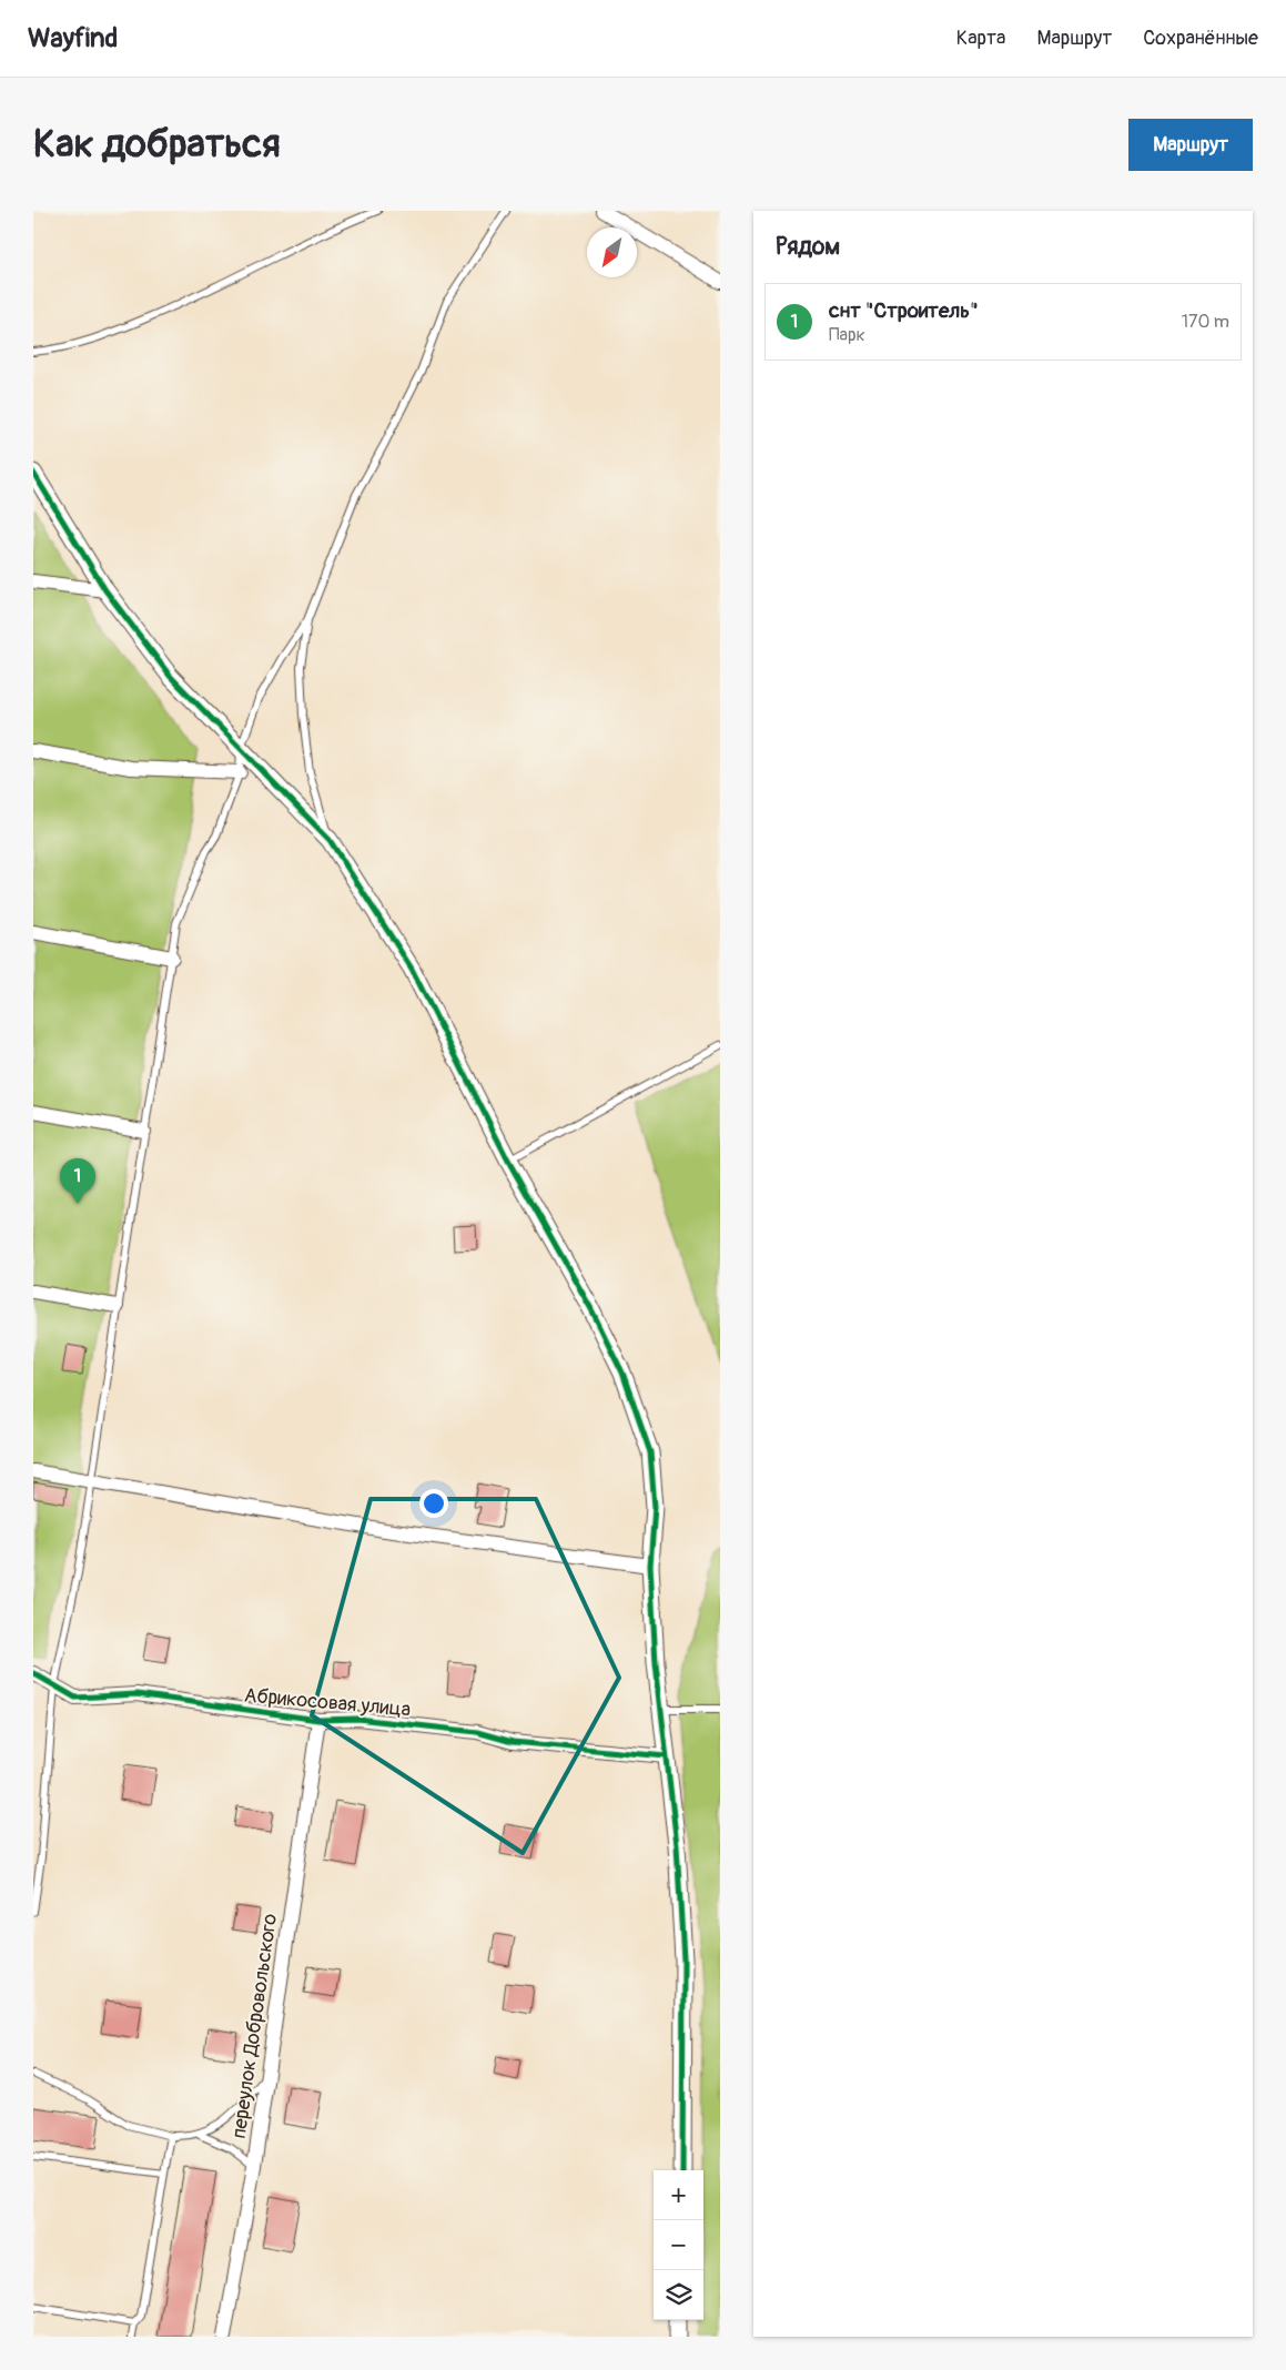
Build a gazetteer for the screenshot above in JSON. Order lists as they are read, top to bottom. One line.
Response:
{"streets":{"street":["Абрикосовая улица","переулок Добровольского"]},"crossings":[["Абрикосовая улица","переулок Добровольского"]],"north":"bottom left","page":{"header":"Wayfind","nav":["Карта","Маршрут","Сохранённые"],"buttons":"Маршрут","title":"Как добраться","heading":"Рядом","list":[{"mark":"1","name":"снт \"Строитель\"","note":"Парк","value":"170 m"}],"pins":"1","map_buttons":["+","−"]}}
